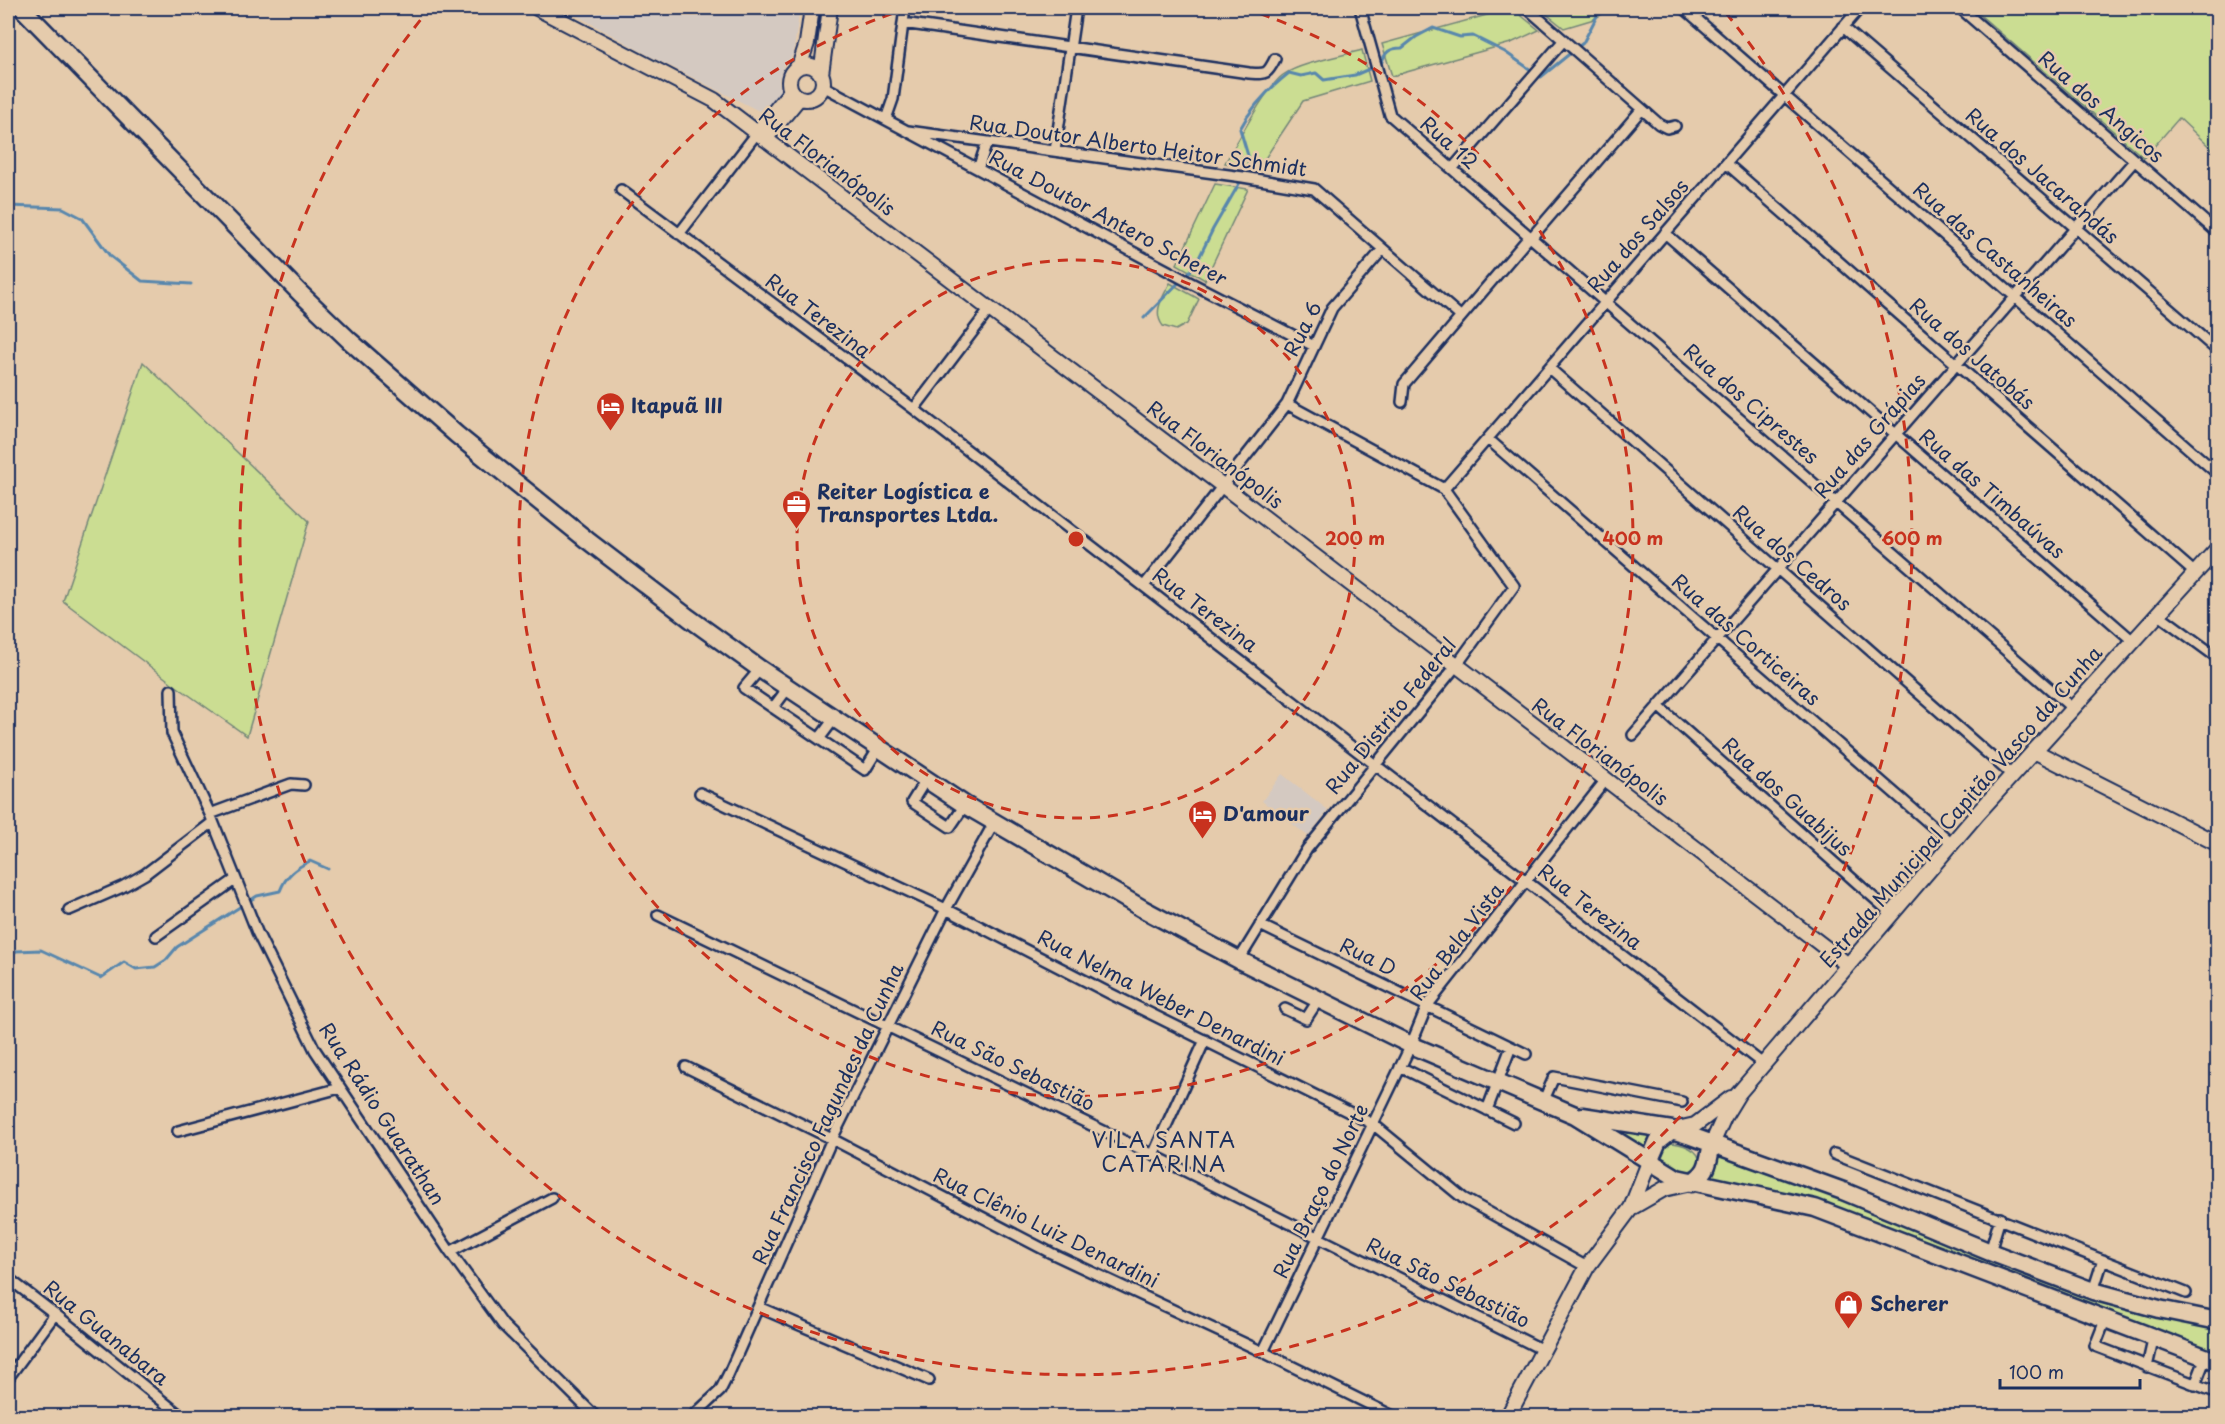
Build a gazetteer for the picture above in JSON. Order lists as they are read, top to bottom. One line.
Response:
{"streets":{"street":["Rua dos Angicos","Rua 12","Rua Doutor Alberto Heitor Schmidt","Rua Florianópolis","Rua dos Jacarandás","Rua Doutor Antero Scherer","Rua dos Salsos","Rua das Castanheiras","Rua Terezina","Rua 6","Rua dos Jatobás","Rua dos Ciprestes","Rua das Grápias","Rua das Timbaúvas","Rua dos Cedros","Rua das Corticeiras","Rua Distrito Federal","Rua dos Guabijus","Estrada Municipal Capitão Vasco da Cunha","Rua Bela Vista","Rua D","Rua Nelma Weber Denardini","Rua São Sebastião","Rua Rádio Guarathan","Rua Francisco Fagundes da Cunha","Rua Braço do Norte","Rua Clênio Luiz Denardini","Rua Guanabara"]},"crossings":[["Rua dos Angicos","Rua das Grápias"],["Rua 12","Rua dos Ciprestes"],["Rua Doutor Alberto Heitor Schmidt","Rua Doutor Antero Scherer"],["Rua Doutor Alberto Heitor Schmidt","Rua 6"],["Rua Florianópolis","Rua 6"],["Rua Florianópolis","Rua Distrito Federal"],["Rua Florianópolis","Estrada Municipal Capitão Vasco da Cunha"],["Rua Florianópolis","Rua Bela Vista"],["Rua dos Jacarandás","Rua dos Salsos"],["Rua dos Jacarandás","Rua das Grápias"],["Rua Doutor Antero Scherer","Rua 6"],["Rua dos Salsos","Rua das Castanheiras"],["Rua dos Salsos","Rua dos Jatobás"],["Rua dos Salsos","Rua dos Ciprestes"],["Rua dos Salsos","Rua das Timbaúvas"],["Rua dos Salsos","Rua dos Cedros"],["Rua dos Salsos","Rua das Corticeiras"],["Rua dos Salsos","Rua Distrito Federal"],["Rua das Castanheiras","Rua das Grápias"],["Rua Terezina","Rua 6"],["Rua Terezina","Rua Distrito Federal"],["Rua Terezina","Estrada Municipal Capitão Vasco da Cunha"],["Rua Terezina","Rua Bela Vista"],["Rua dos Jatobás","Rua das Grápias"],["Rua dos Jatobás","Estrada Municipal Capitão Vasco da Cunha"],["Rua dos Ciprestes","Rua das Grápias"],["Rua dos Ciprestes","Estrada Municipal Capitão Vasco da Cunha"],["Rua das Grápias","Rua das Timbaúvas"],["Rua das Grápias","Rua dos Cedros"],["Rua das Grápias","Rua das Corticeiras"],["Rua das Grápias","Rua dos Guabijus"],["Rua das Timbaúvas","Estrada Municipal Capitão Vasco da Cunha"],["Rua dos Cedros","Estrada Municipal Capitão Vasco da Cunha"],["Rua das Corticeiras","Estrada Municipal Capitão Vasco da Cunha"],["Rua Distrito Federal","Rua D"],["Rua dos Guabijus","Estrada Municipal Capitão Vasco da Cunha"],["Rua Bela Vista","Rua D"],["Rua Bela Vista","Rua Braço do Norte"],["Rua Nelma Weber Denardini","Rua Francisco Fagundes da Cunha"],["Rua Nelma Weber Denardini","Rua Braço do Norte"],["Rua São Sebastião","Rua Francisco Fagundes da Cunha"],["Rua São Sebastião","Rua Braço do Norte"],["Rua Francisco Fagundes da Cunha","Rua Clênio Luiz Denardini"],["Rua Braço do Norte","Rua Clênio Luiz Denardini"]],"districts":["VILA SANTA CATARINA"],"places":{"hotel":["Itapuã III","D'amour"],"office":["Reiter Logística e Transportes Ltda."],"shop":["Scherer"]},"scale_bar":"100 m","rings":["200 m","400 m","600 m"]}
